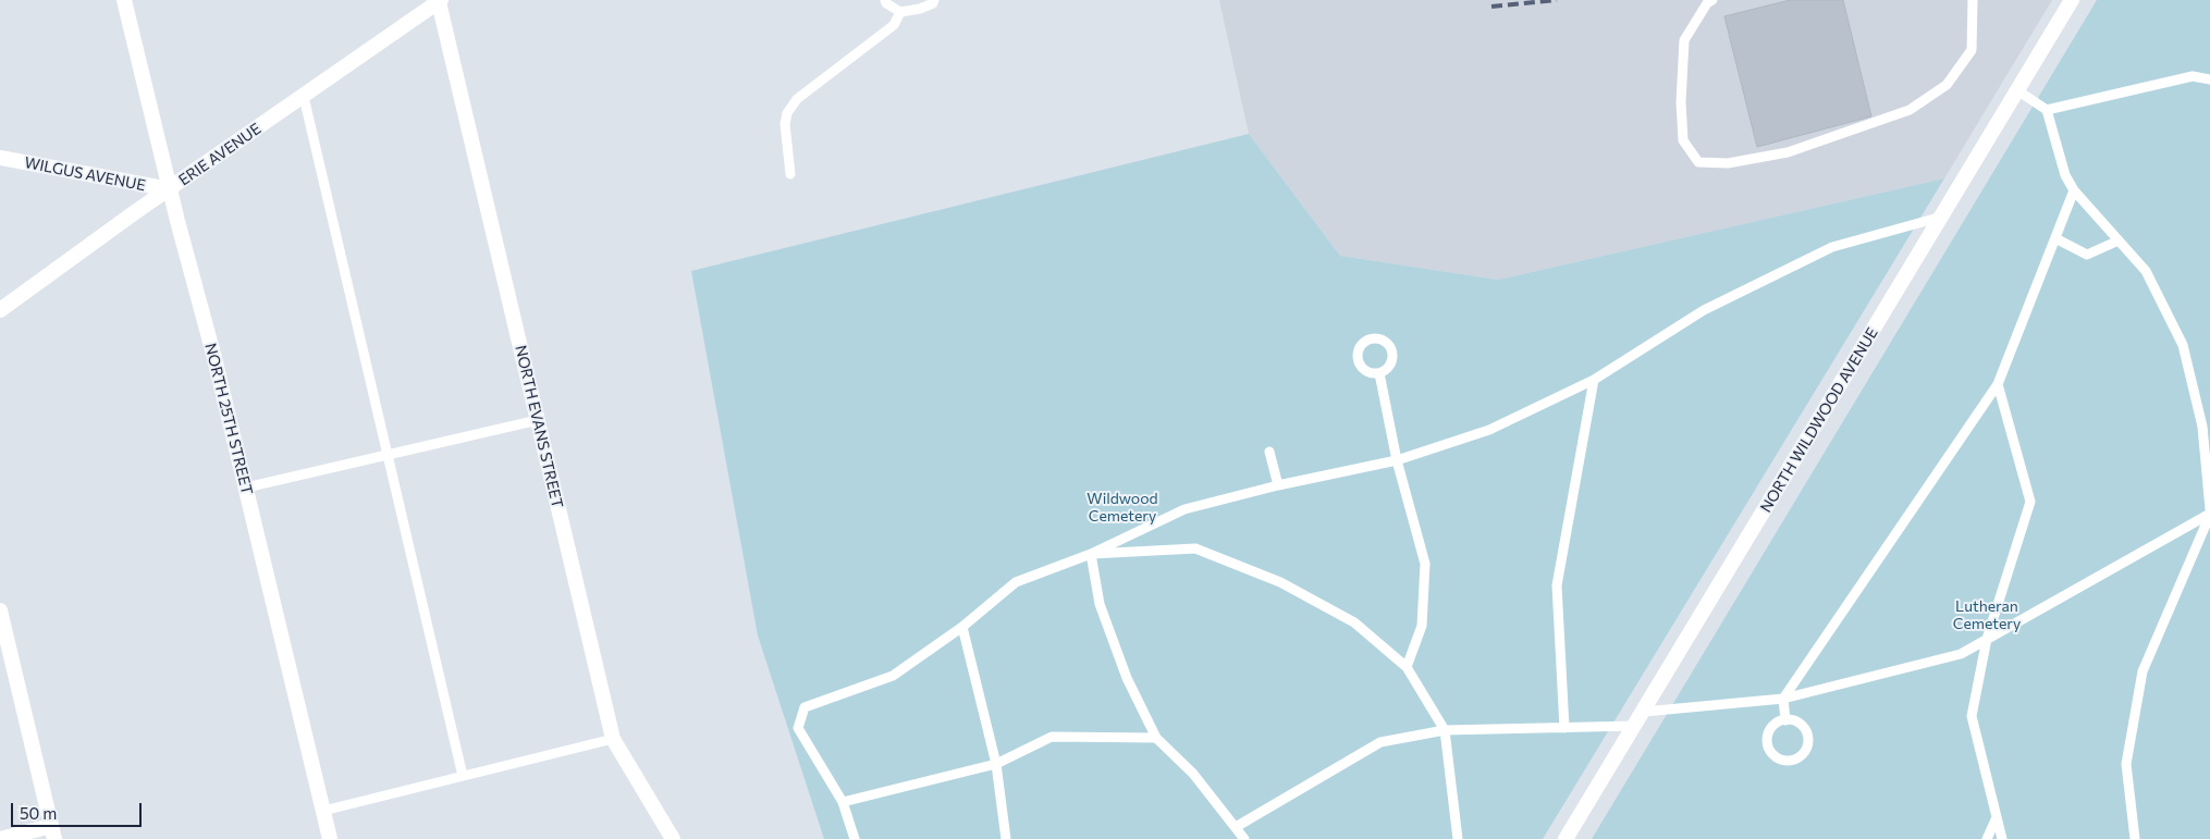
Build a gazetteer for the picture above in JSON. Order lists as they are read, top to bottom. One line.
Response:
{"streets":{"street":["ERIE AVENUE","WILGUS AVENUE","NORTH 25TH STREET","NORTH WILDWOOD AVENUE","NORTH EVANS STREET"]},"crossings":[["ERIE AVENUE","WILGUS AVENUE"],["ERIE AVENUE","NORTH 25TH STREET"],["ERIE AVENUE","NORTH EVANS STREET"],["WILGUS AVENUE","NORTH 25TH STREET"]],"parks":["Wildwood Cemetery","Lutheran Cemetery"],"scale_bar":"50 m"}
